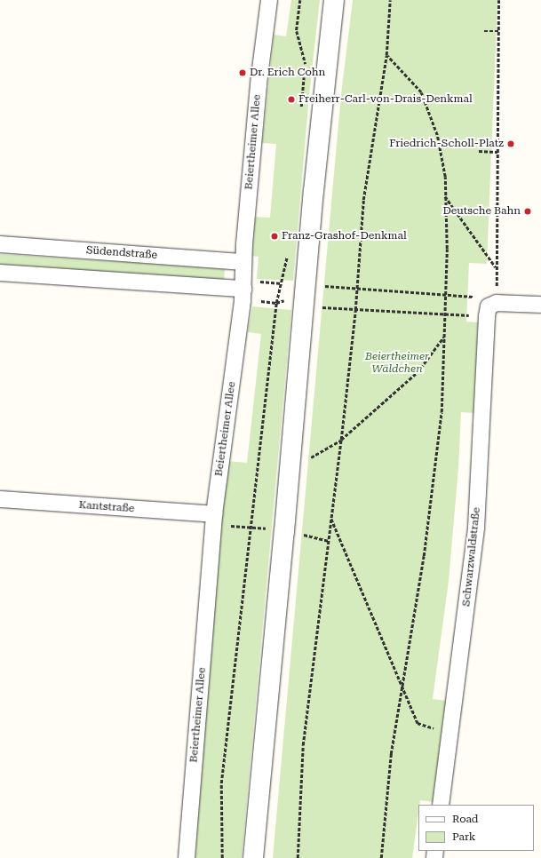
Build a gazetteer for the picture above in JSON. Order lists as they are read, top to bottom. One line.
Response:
{"streets":{"street":["Beiertheimer Allee","Südendstraße","Kantstraße","Schwarzwaldstraße"]},"crossings":[["Beiertheimer Allee","Südendstraße"],["Beiertheimer Allee","Kantstraße"]],"parks":["Beiertheimer Wäldchen"],"places":["Dr. Erich Cohn","Freiherr-Carl-von-Drais-Denkmal","Friedrich-Scholl-Platz","Deutsche Bahn","Franz-Grashof-Denkmal"],"legend":["Road","Park"]}
